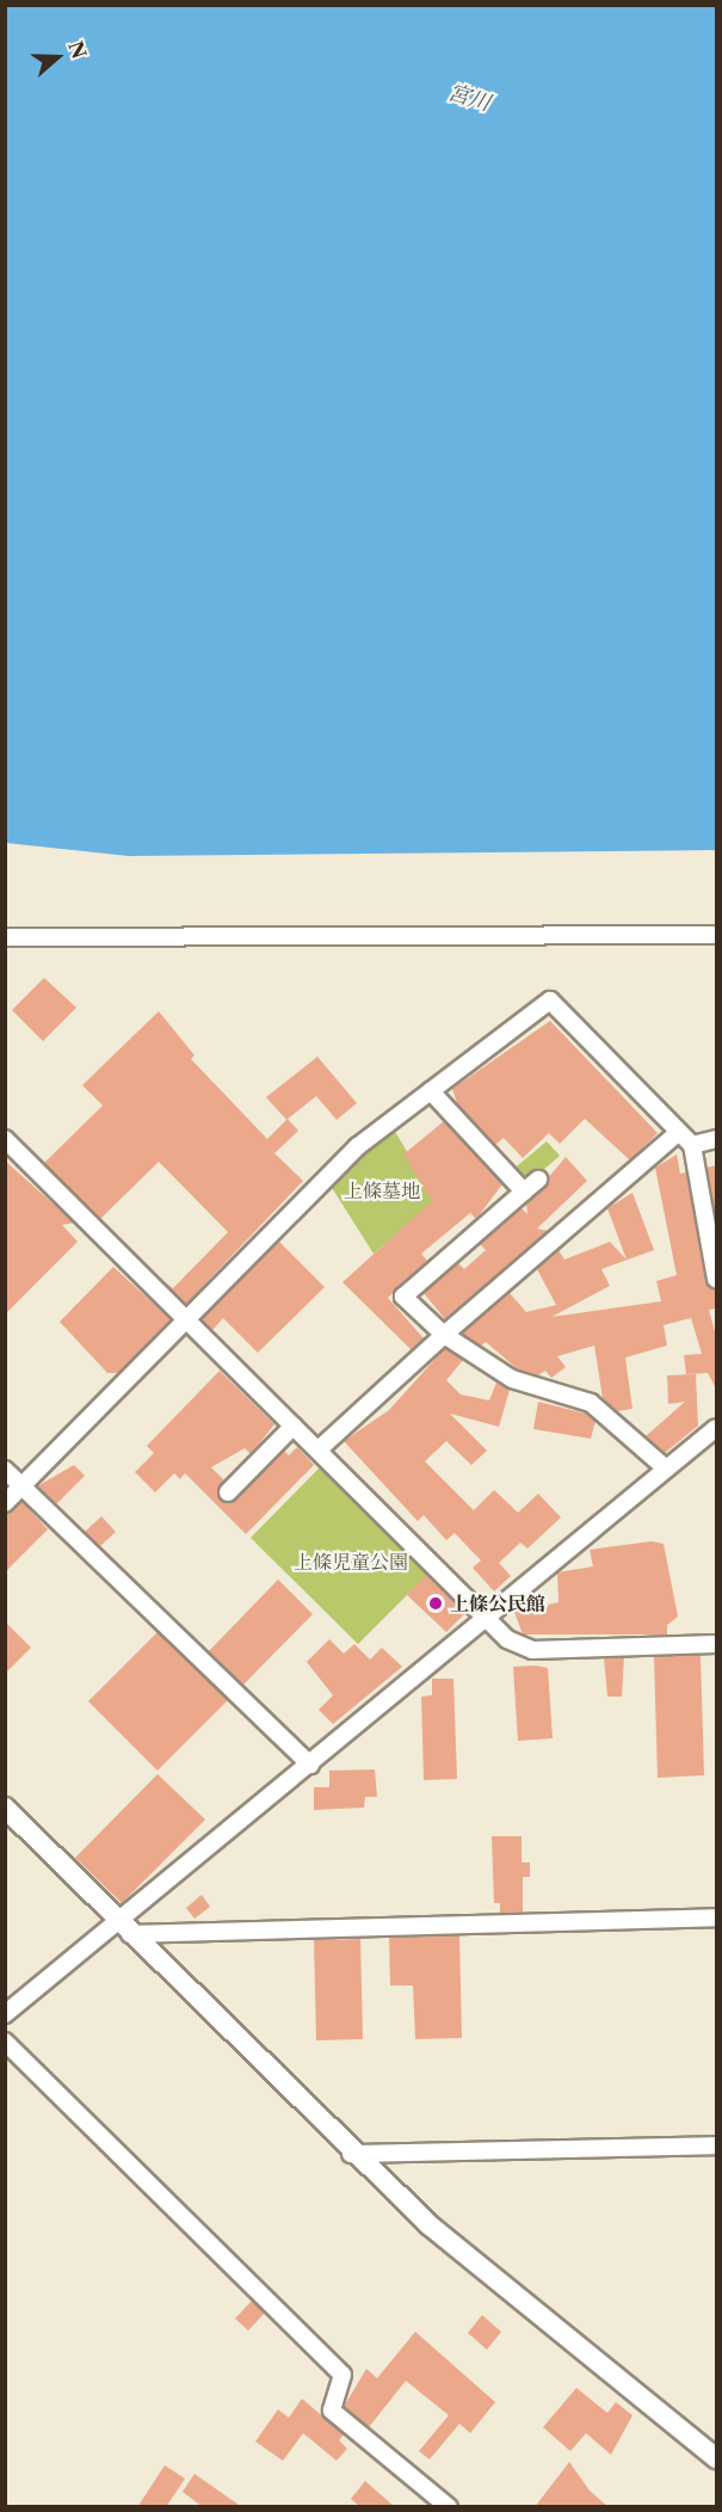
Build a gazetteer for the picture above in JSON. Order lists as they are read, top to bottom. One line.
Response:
{"water":["宮川"],"parks":["上條墓地","上條児童公園"],"places":["上條公民館"],"north":"right"}
